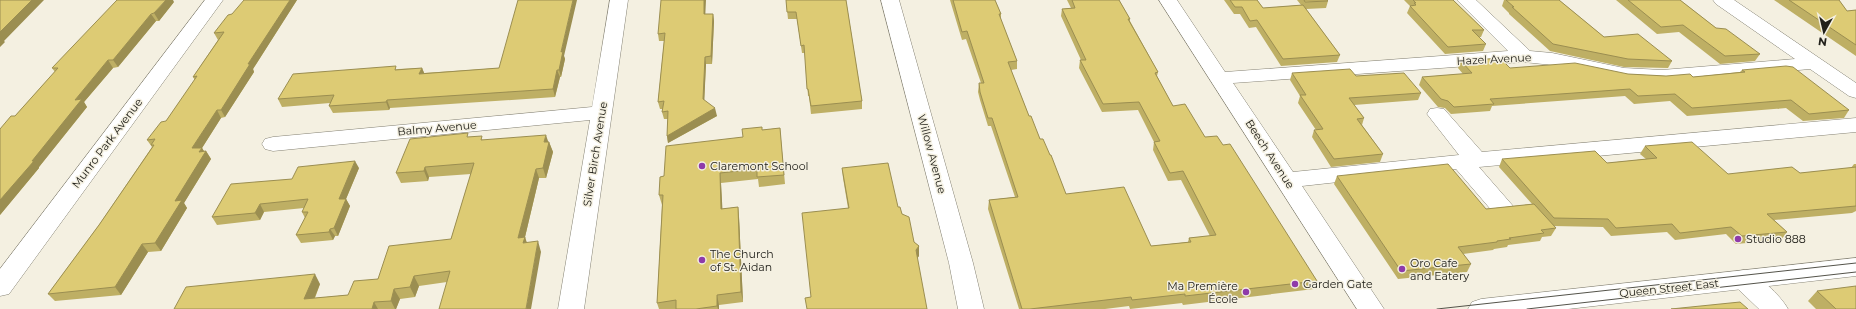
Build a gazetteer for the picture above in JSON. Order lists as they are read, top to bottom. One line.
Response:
{"streets":{"street":["Hazel Avenue","Balmy Avenue","Munro Park Avenue","Silver Birch Avenue","Willow Avenue","Beech Avenue","Queen Street East"]},"crossings":[["Hazel Avenue","Beech Avenue"],["Balmy Avenue","Silver Birch Avenue"]],"places":["Claremont School","Studio 888","The Church of St. Aidan","Oro Cafe and Eatery","Garden Gate","Ma Première École"],"north":"bottom"}
